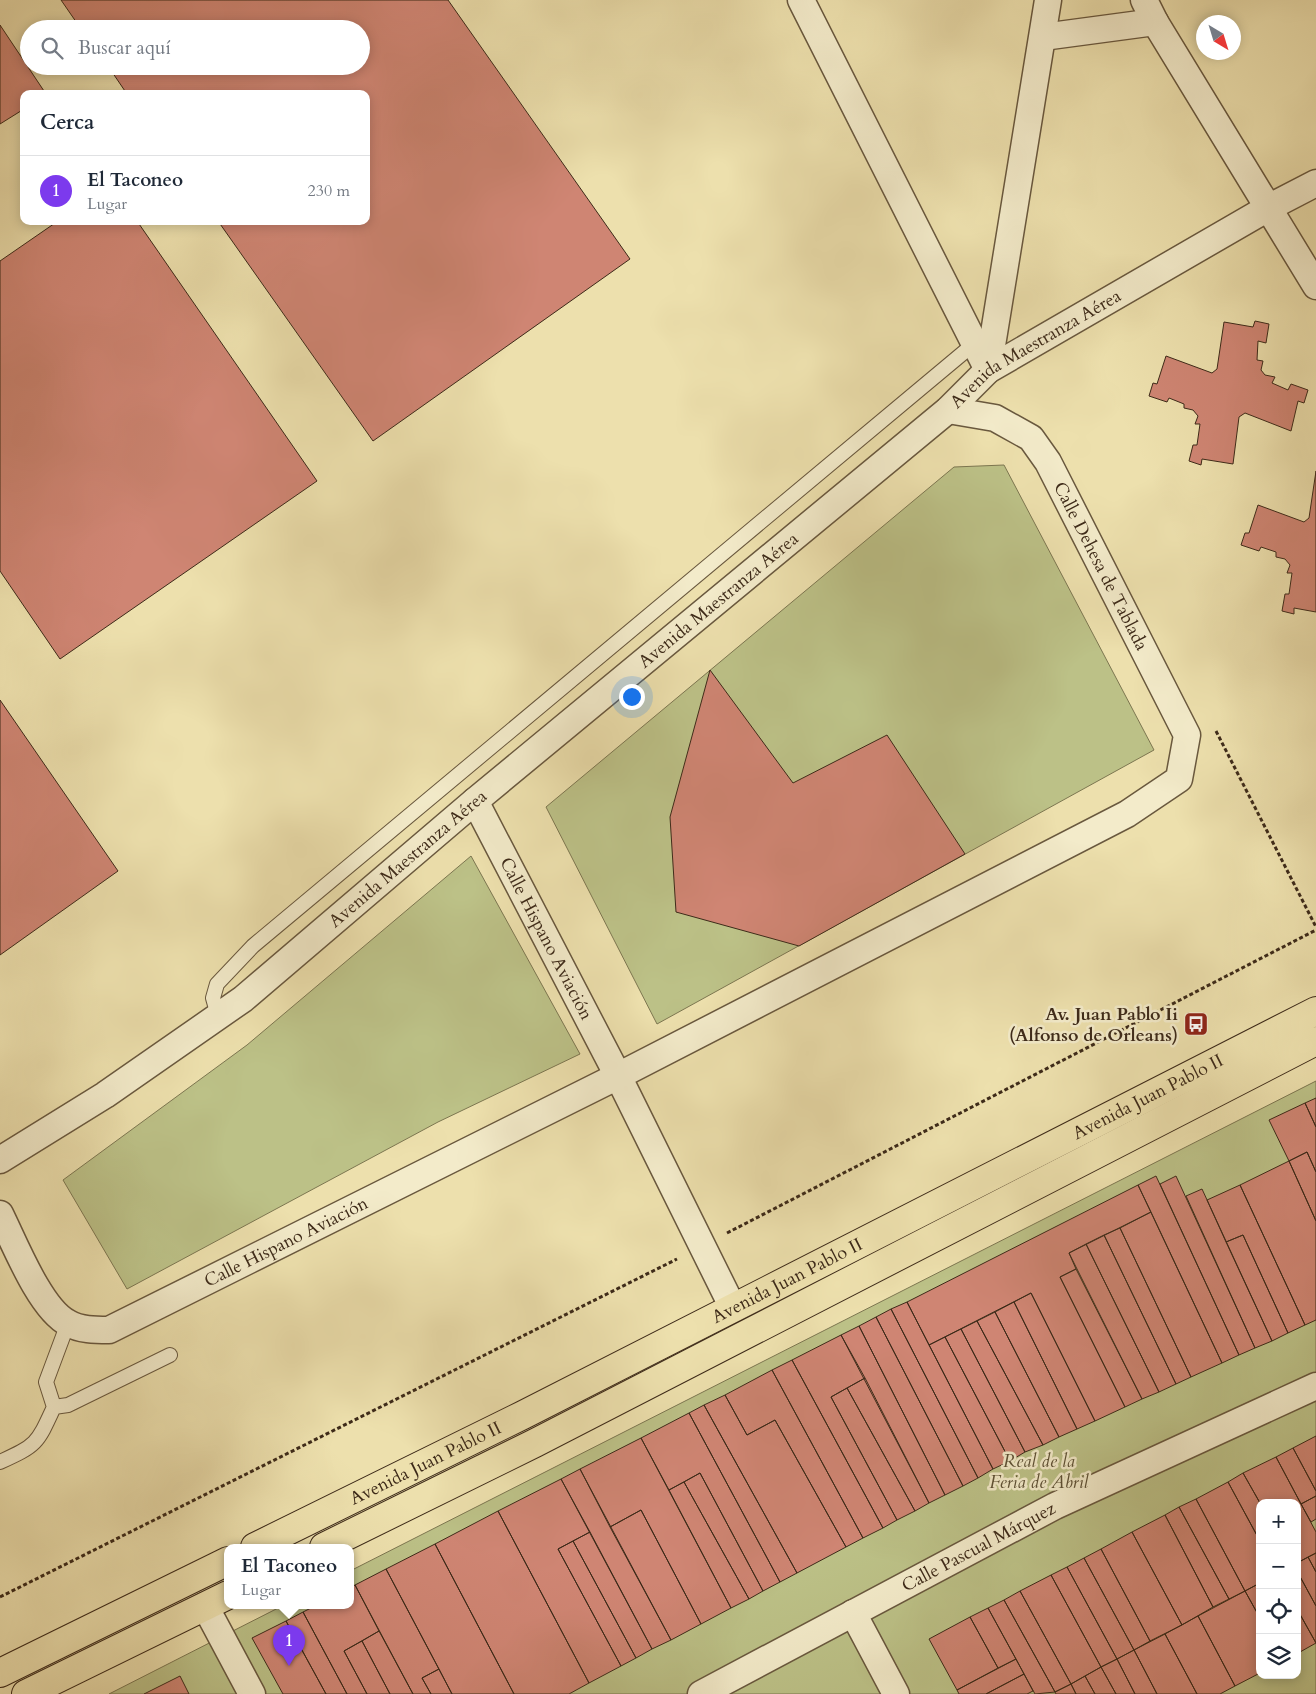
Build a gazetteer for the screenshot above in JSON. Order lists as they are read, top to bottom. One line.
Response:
{"streets":{"main road":["Avenida Juan Pablo II"],"street":["Avenida Maestranza Aérea","Calle Dehesa de Tablada","Calle Hispano Aviación","Calle Pascual Márquez"]},"crossings":[["Avenida Maestranza Aérea","Calle Dehesa de Tablada"],["Avenida Maestranza Aérea","Calle Hispano Aviación"],["Calle Dehesa de Tablada","Calle Hispano Aviación"],["Calle Hispano Aviación","Avenida Juan Pablo II"]],"parks":["Real de la Feria de Abril"],"places":{"bus stop":["Av. Juan Pablo Ii (Alfonso de Orleans)"]},"north":"bottom right","page":{"search":"Buscar aquí","heading":"Cerca","list":[{"mark":"1","name":"El Taconeo","note":"Lugar","value":"230 m"}],"map_buttons":["+","−"],"popup":["El Taconeo","Lugar"],"pins":"1"}}
